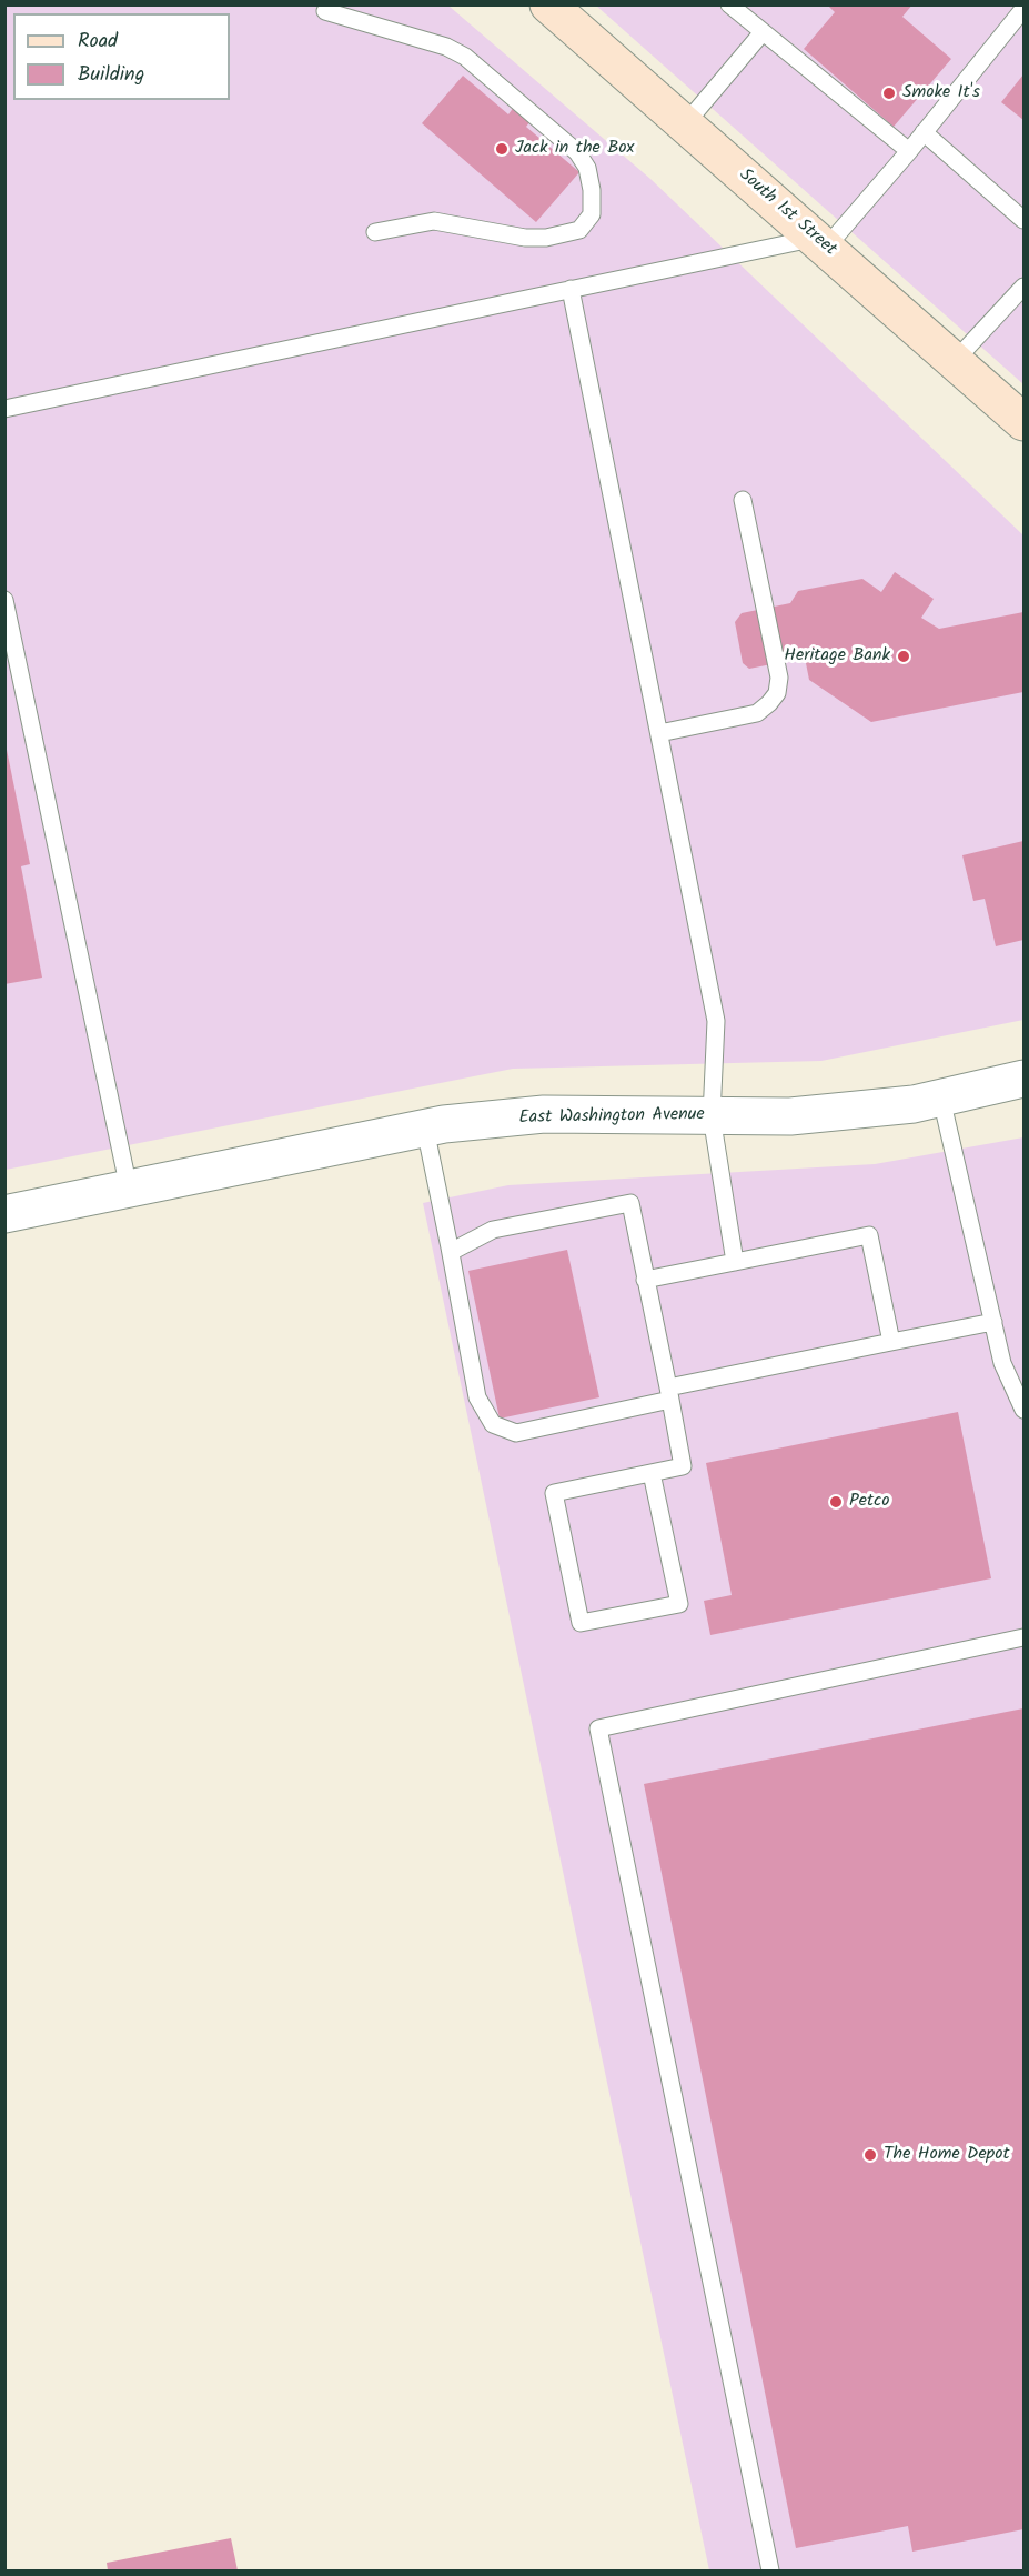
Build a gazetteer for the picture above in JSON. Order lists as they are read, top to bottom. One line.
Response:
{"streets":{"main road":["South 1st Street"],"street":["East Washington Avenue"]},"places":["Smoke It's","Jack in the Box","Heritage Bank","Petco","The Home Depot"],"legend":["Road","Building"]}
